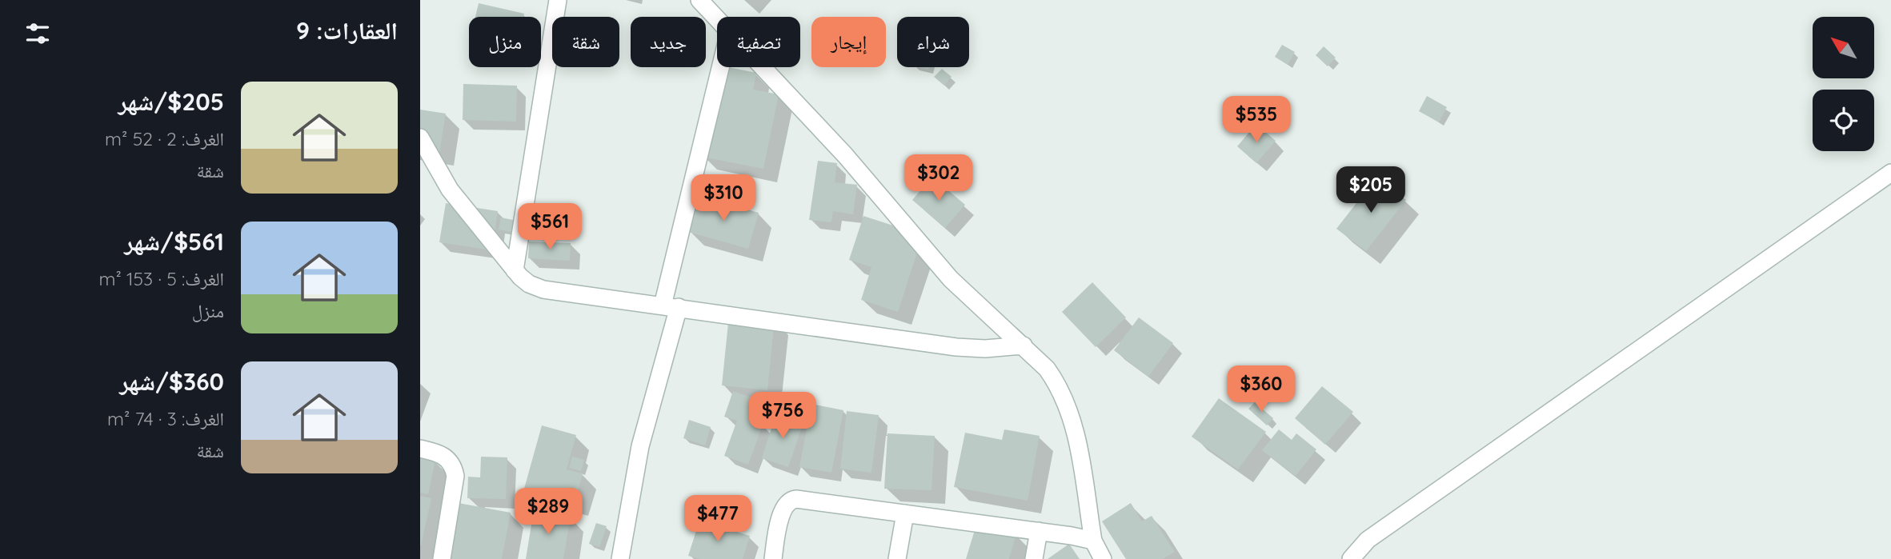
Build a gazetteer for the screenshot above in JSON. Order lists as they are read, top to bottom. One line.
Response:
{"north":"top left","page":{"heading":"العقارات: 9","chip":["شراء","إيجار","تصفية","جديد","شقة","منزل"],"list":[{"name":"$205/شهر","note":"الغرف: 2 · 52 m² · شقة"},{"name":"$561/شهر","note":"الغرف: 5 · 153 m² · منزل"},{"name":"$360/شهر","note":"الغرف: 3 · 74 m² · شقة"}],"price":["$535","$302","$205","$310","$561","$360","$756","$289","$477"]}}
